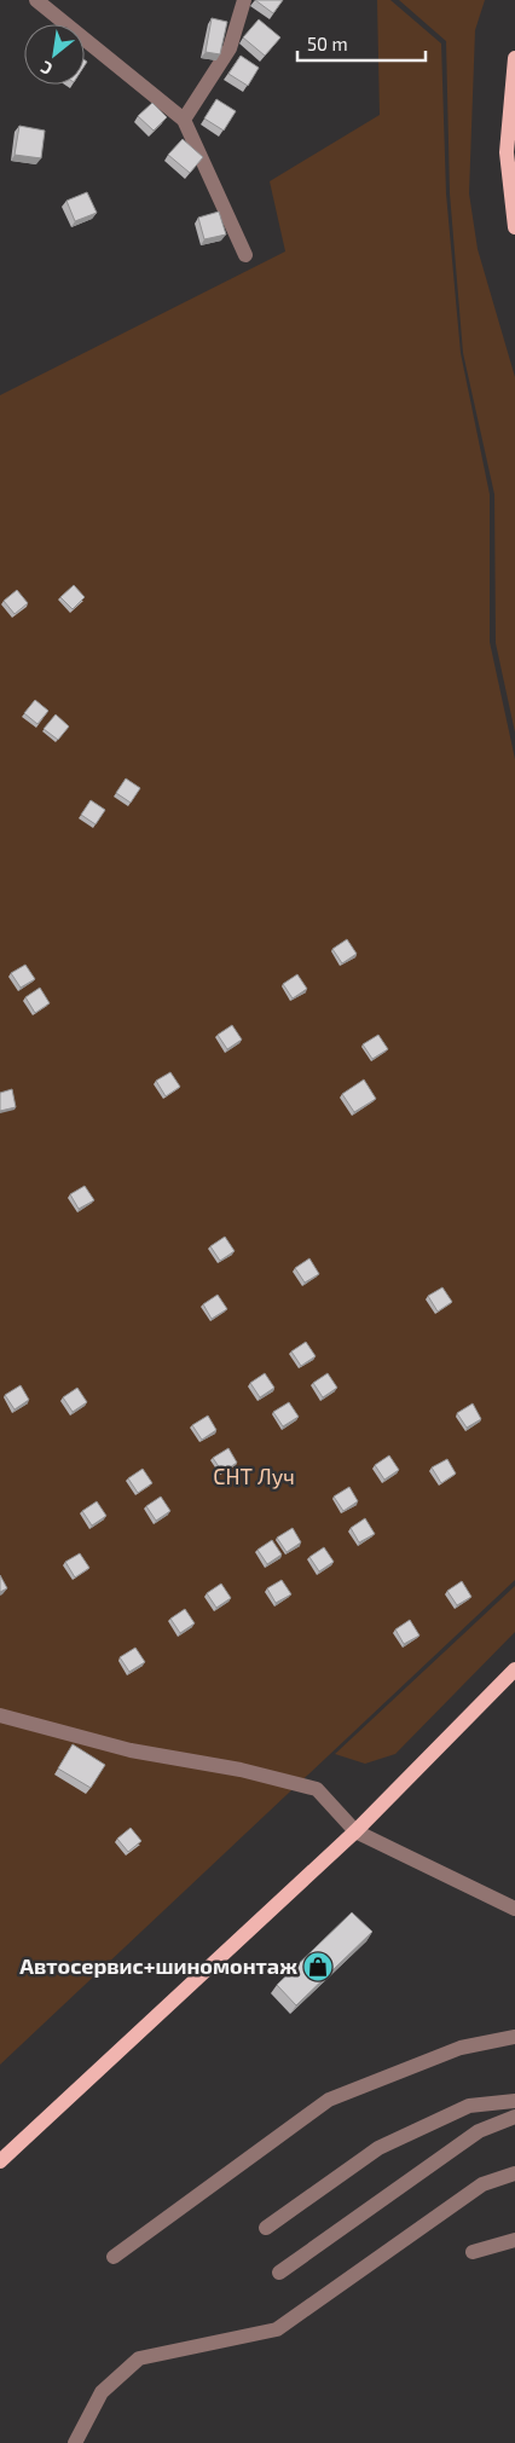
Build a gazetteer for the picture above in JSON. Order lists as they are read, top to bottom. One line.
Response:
{"parks":["СНТ Луч"],"places":{"shop":["Автосервис+шиномонтаж"]},"scale_bar":"50 m","north":"bottom left"}
